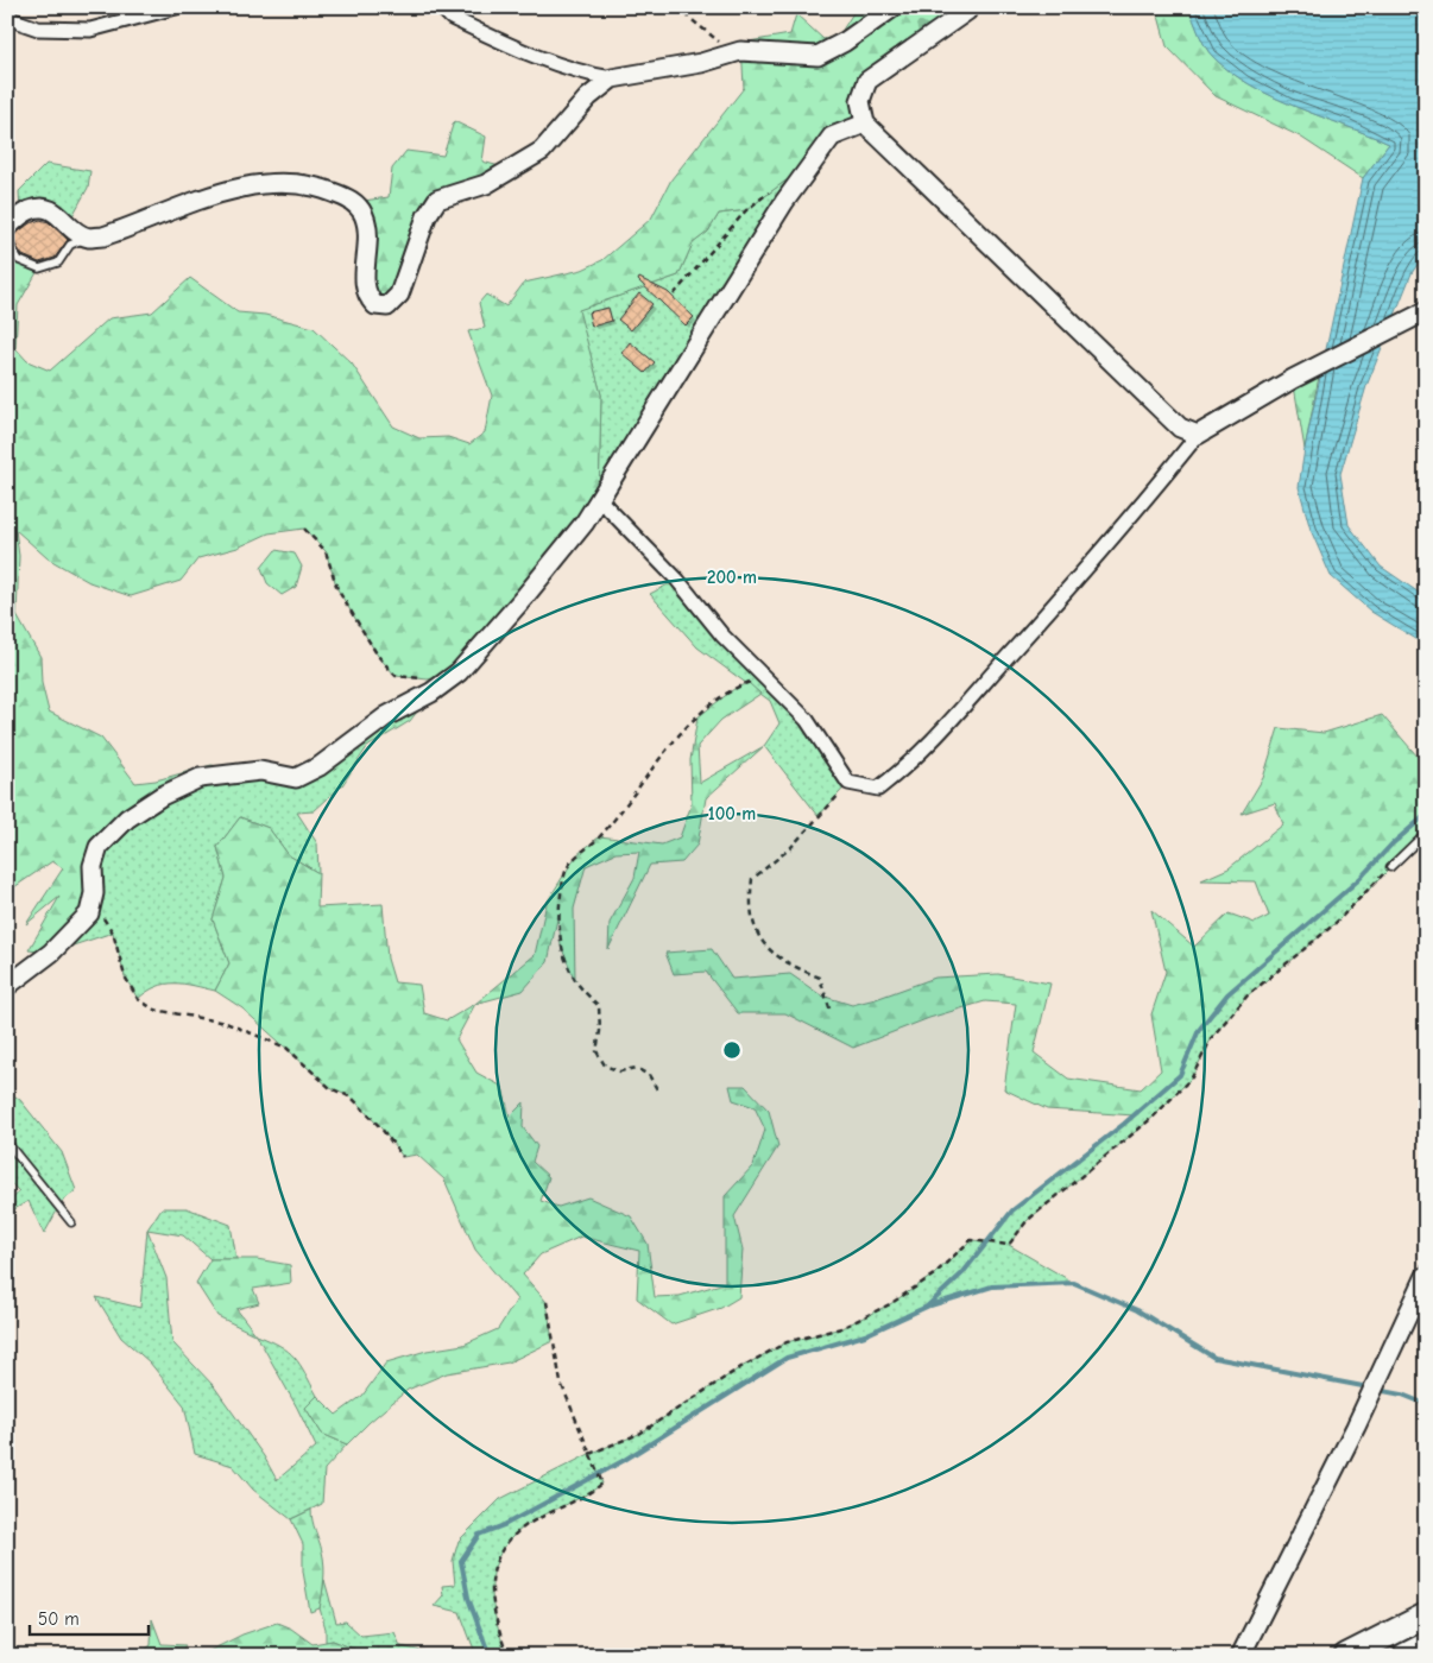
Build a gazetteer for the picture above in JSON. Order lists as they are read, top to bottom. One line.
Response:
{"scale_bar":"50 m","rings":["200 m","100 m"]}
